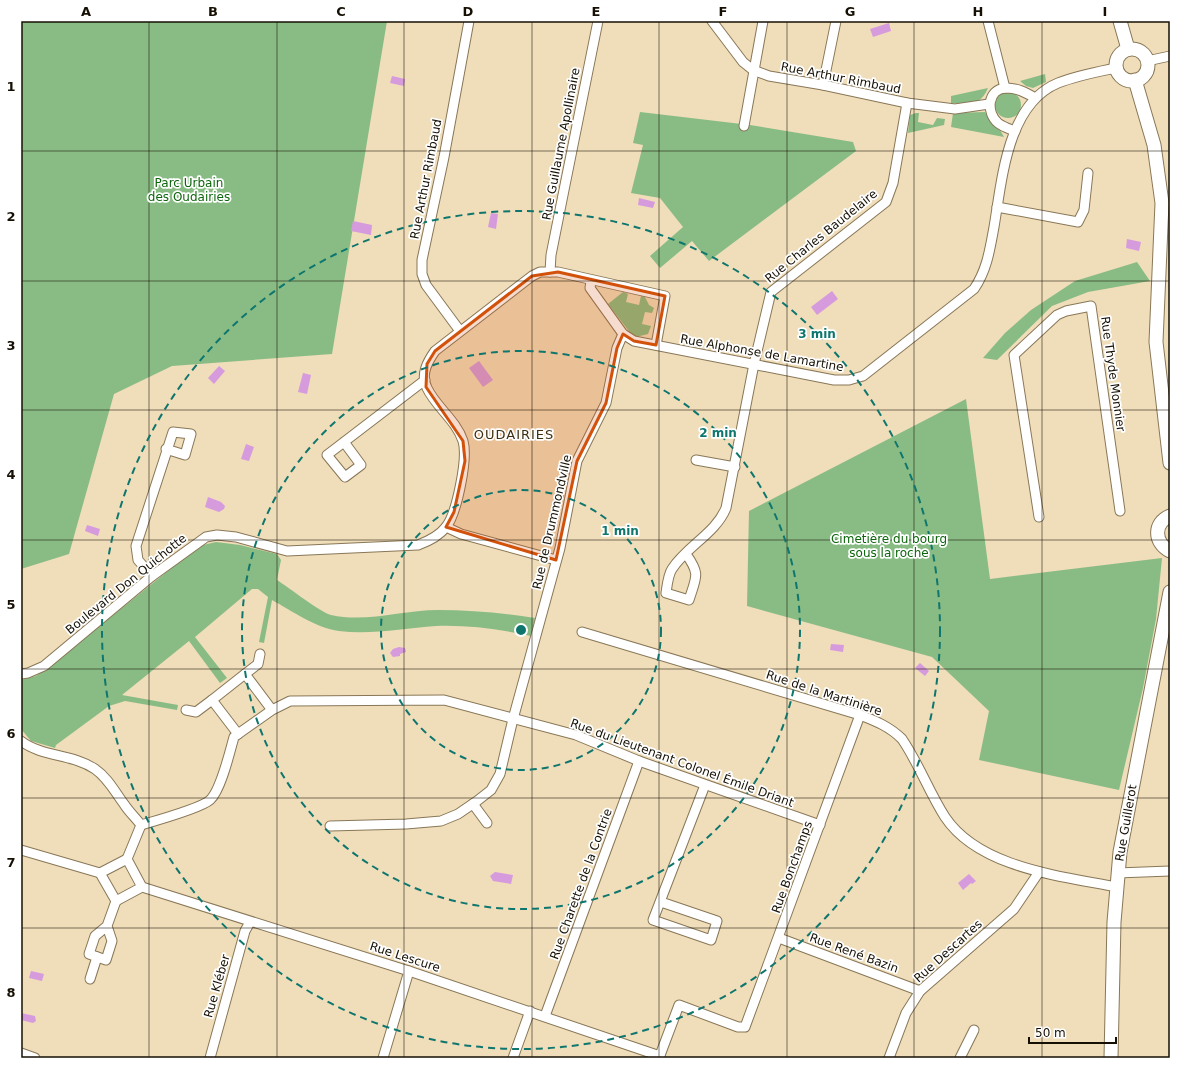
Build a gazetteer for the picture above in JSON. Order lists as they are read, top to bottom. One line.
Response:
{"streets":{"street":["Rue Arthur Rimbaud","Rue Guillaume Apollinaire","Rue Charles Baudelaire","Rue Alphonse de Lamartine","Rue Thyde Monnier","Rue de Drummondville","Boulevard Don Quichotte","Rue de la Martinière","Rue du Lieutenant Colonel Émile Driant","Rue Guillerot","Rue Bonchamps","Rue Charette de la Contrie","Rue Descartes","Rue René Bazin","Rue Lescure","Rue Kléber"]},"crossings":[["Rue Arthur Rimbaud","Rue Charles Baudelaire"],["Rue Charles Baudelaire","Rue Alphonse de Lamartine"],["Rue Alphonse de Lamartine","Rue de Drummondville"],["Rue de Drummondville","Rue du Lieutenant Colonel Émile Driant"],["Rue de la Martinière","Rue Guillerot"],["Rue de la Martinière","Rue Bonchamps"],["Rue de la Martinière","Rue Descartes"],["Rue du Lieutenant Colonel Émile Driant","Rue Bonchamps"],["Rue du Lieutenant Colonel Émile Driant","Rue Charette de la Contrie"],["Rue Bonchamps","Rue René Bazin"],["Rue Bonchamps","Rue Lescure"],["Rue Charette de la Contrie","Rue Lescure"],["Rue Descartes","Rue René Bazin"],["Rue Lescure","Rue Kléber"]],"districts":["OUDAIRIES"],"parks":["Parc Urbain des Oudairies","Cimetière du bourg sous la roche"],"scale_bar":"50 m","grid":{"columns":["A","B","C","D","E","F","G","H","I"],"rows":["1","2","3","4","5","6","7","8"]},"rings":["3 min","2 min","1 min"]}
